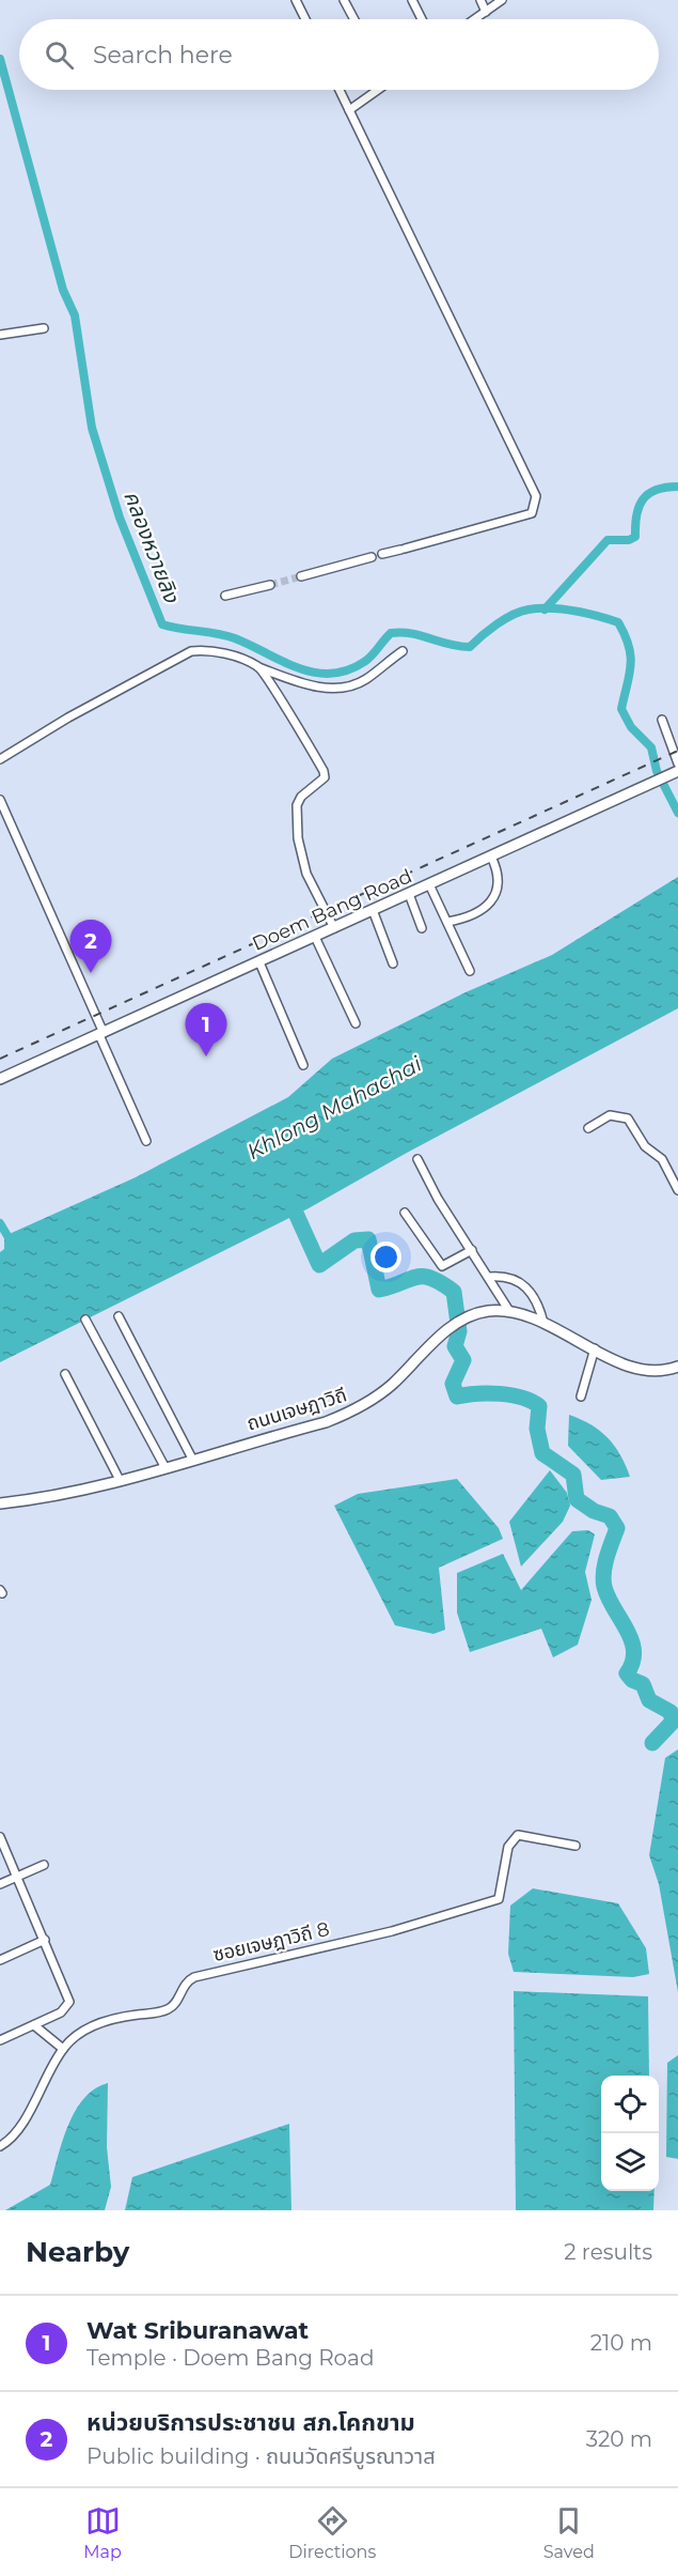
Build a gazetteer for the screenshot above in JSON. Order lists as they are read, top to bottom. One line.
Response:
{"streets":{"street":["Doem Bang Road","ถนนเจษฎาวิถี","ซอยเจษฎาวิถี 8"]},"water":["คลองหวายลิง","Khlong Mahachai"],"page":{"search":"Search here","pins":["2","1"],"heading":["Nearby","2 results"],"list":[{"mark":"1","name":"Wat Sriburanawat","note":"Temple · Doem Bang Road","value":"210 m"},{"mark":"2","name":"หน่วยบริการประชาชน สภ.โคกขาม","note":"Public building · ถนนวัดศรีบูรณาวาส","value":"320 m"}],"nav":["Map","Directions","Saved"]}}
